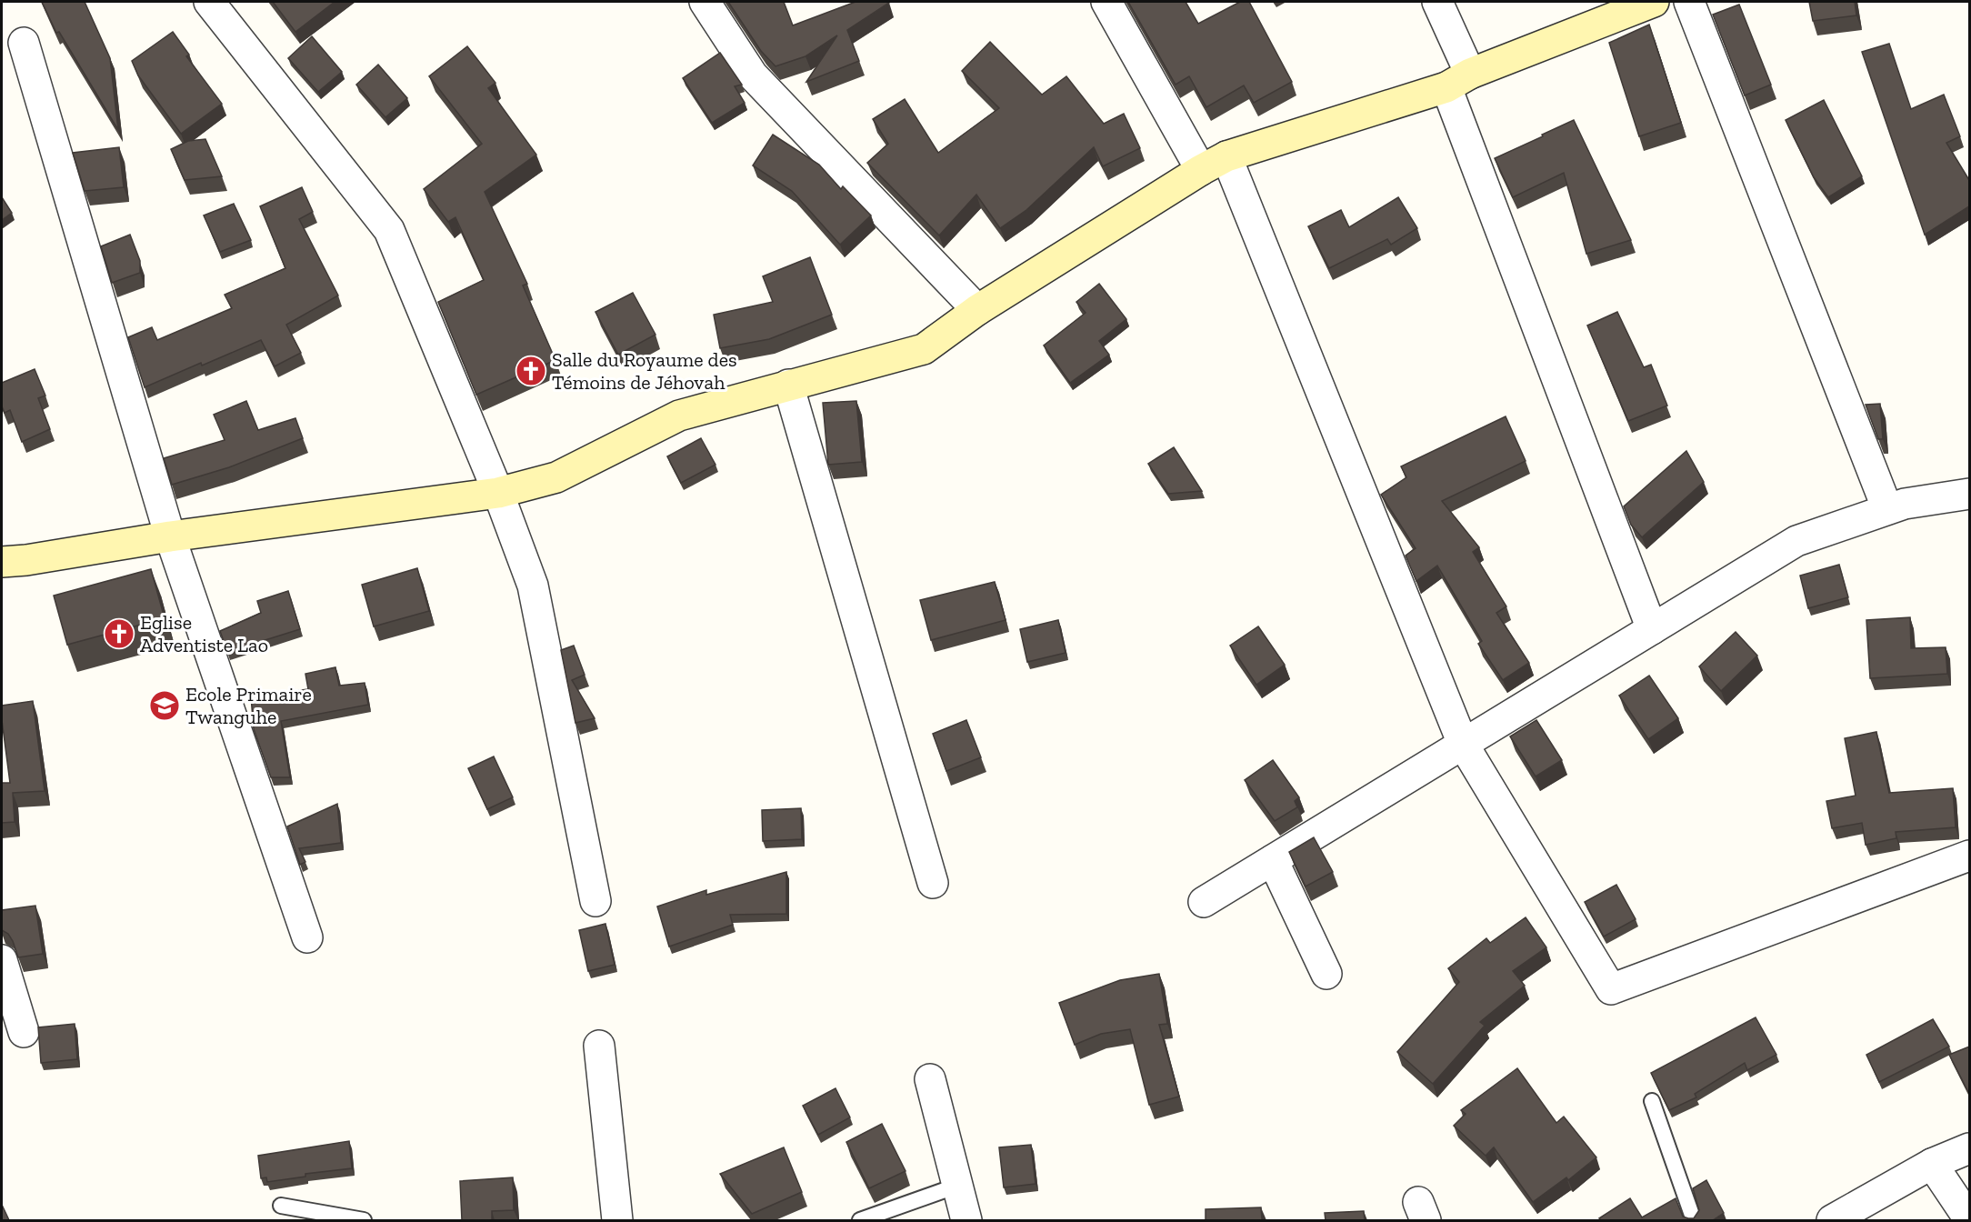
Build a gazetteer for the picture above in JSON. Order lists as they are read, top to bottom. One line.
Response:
{"places":{"church":["Salle du Royaume des Témoins de Jéhovah","Eglise Adventiste Lao"],"school or university":["Ecole Primaire Twanguhe"]}}
